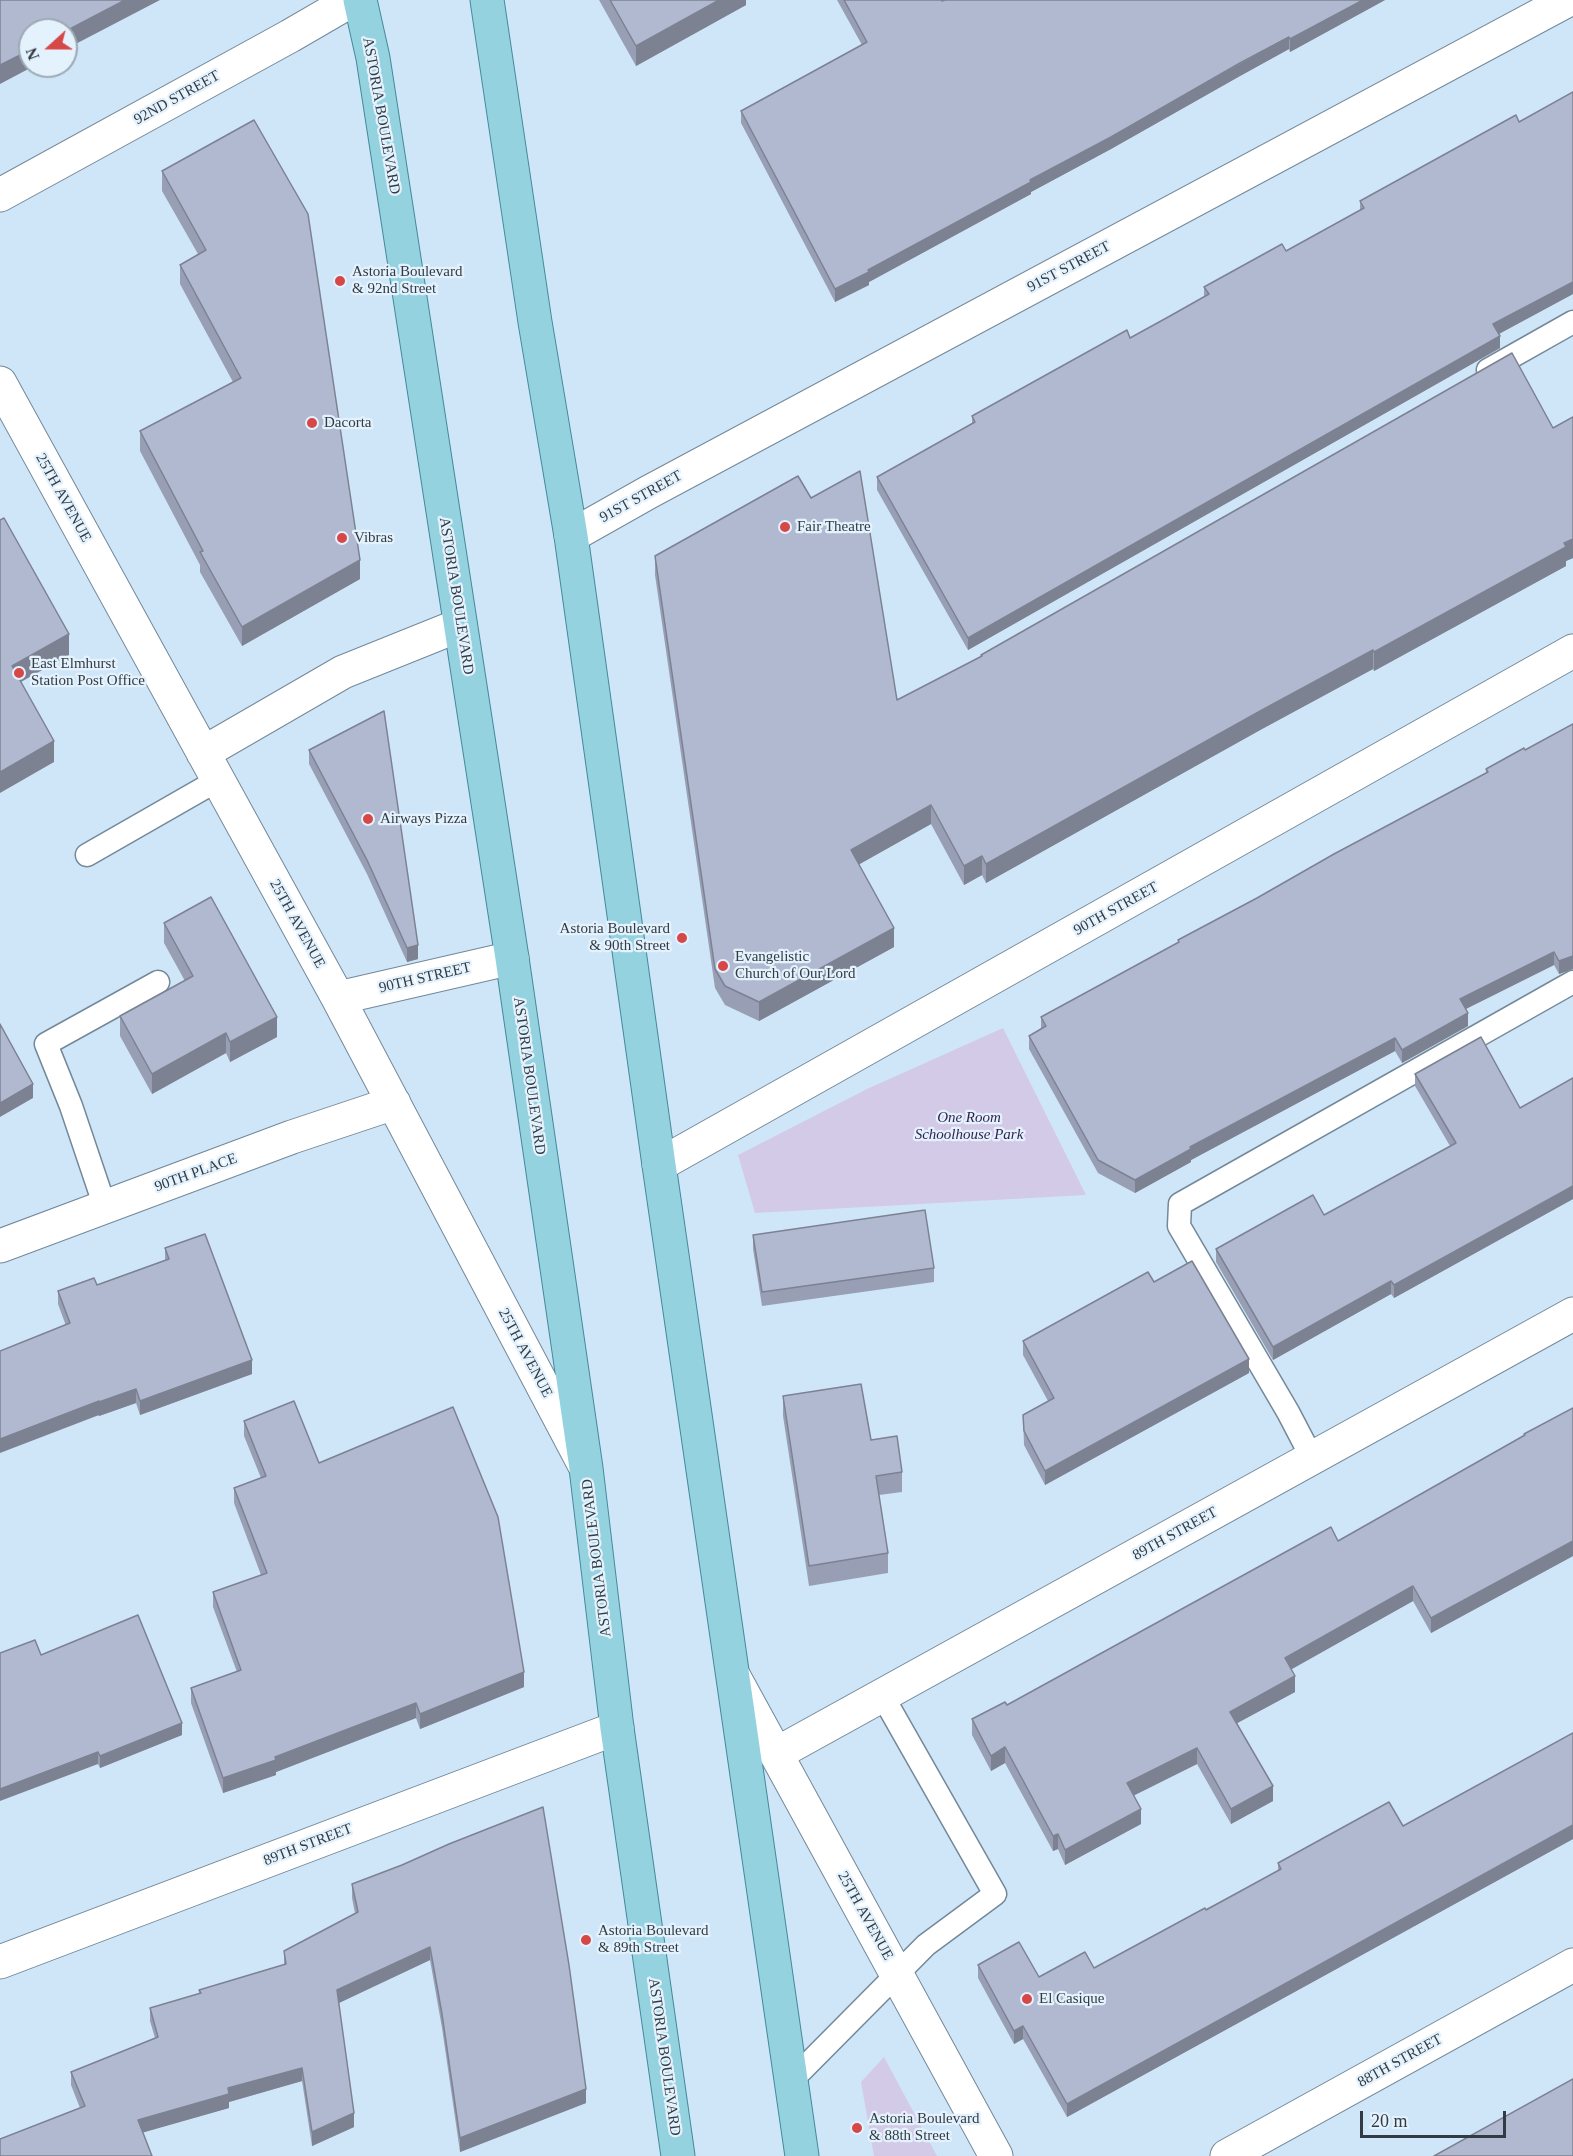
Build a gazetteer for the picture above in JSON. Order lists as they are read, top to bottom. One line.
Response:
{"streets":{"main road":["ASTORIA BOULEVARD"],"street":["92ND STREET","91ST STREET","25TH AVENUE","90TH STREET","90TH PLACE","89TH STREET","88TH STREET"]},"crossings":[["ASTORIA BOULEVARD","25TH AVENUE"],["ASTORIA BOULEVARD","90TH STREET"],["ASTORIA BOULEVARD","89TH STREET"],["25TH AVENUE","90TH STREET"],["25TH AVENUE","90TH PLACE"],["25TH AVENUE","89TH STREET"]],"parks":["One Room Schoolhouse Park"],"places":["Astoria Boulevard & 92nd Street","Dacorta","Fair Theatre","Vibras","East Elmhurst Station Post Office","Airways Pizza","Astoria Boulevard & 90th Street","Evangelistic Church of Our Lord","Astoria Boulevard & 89th Street","El Casique","Astoria Boulevard & 88th Street"],"scale_bar":"20 m","north":"left"}
